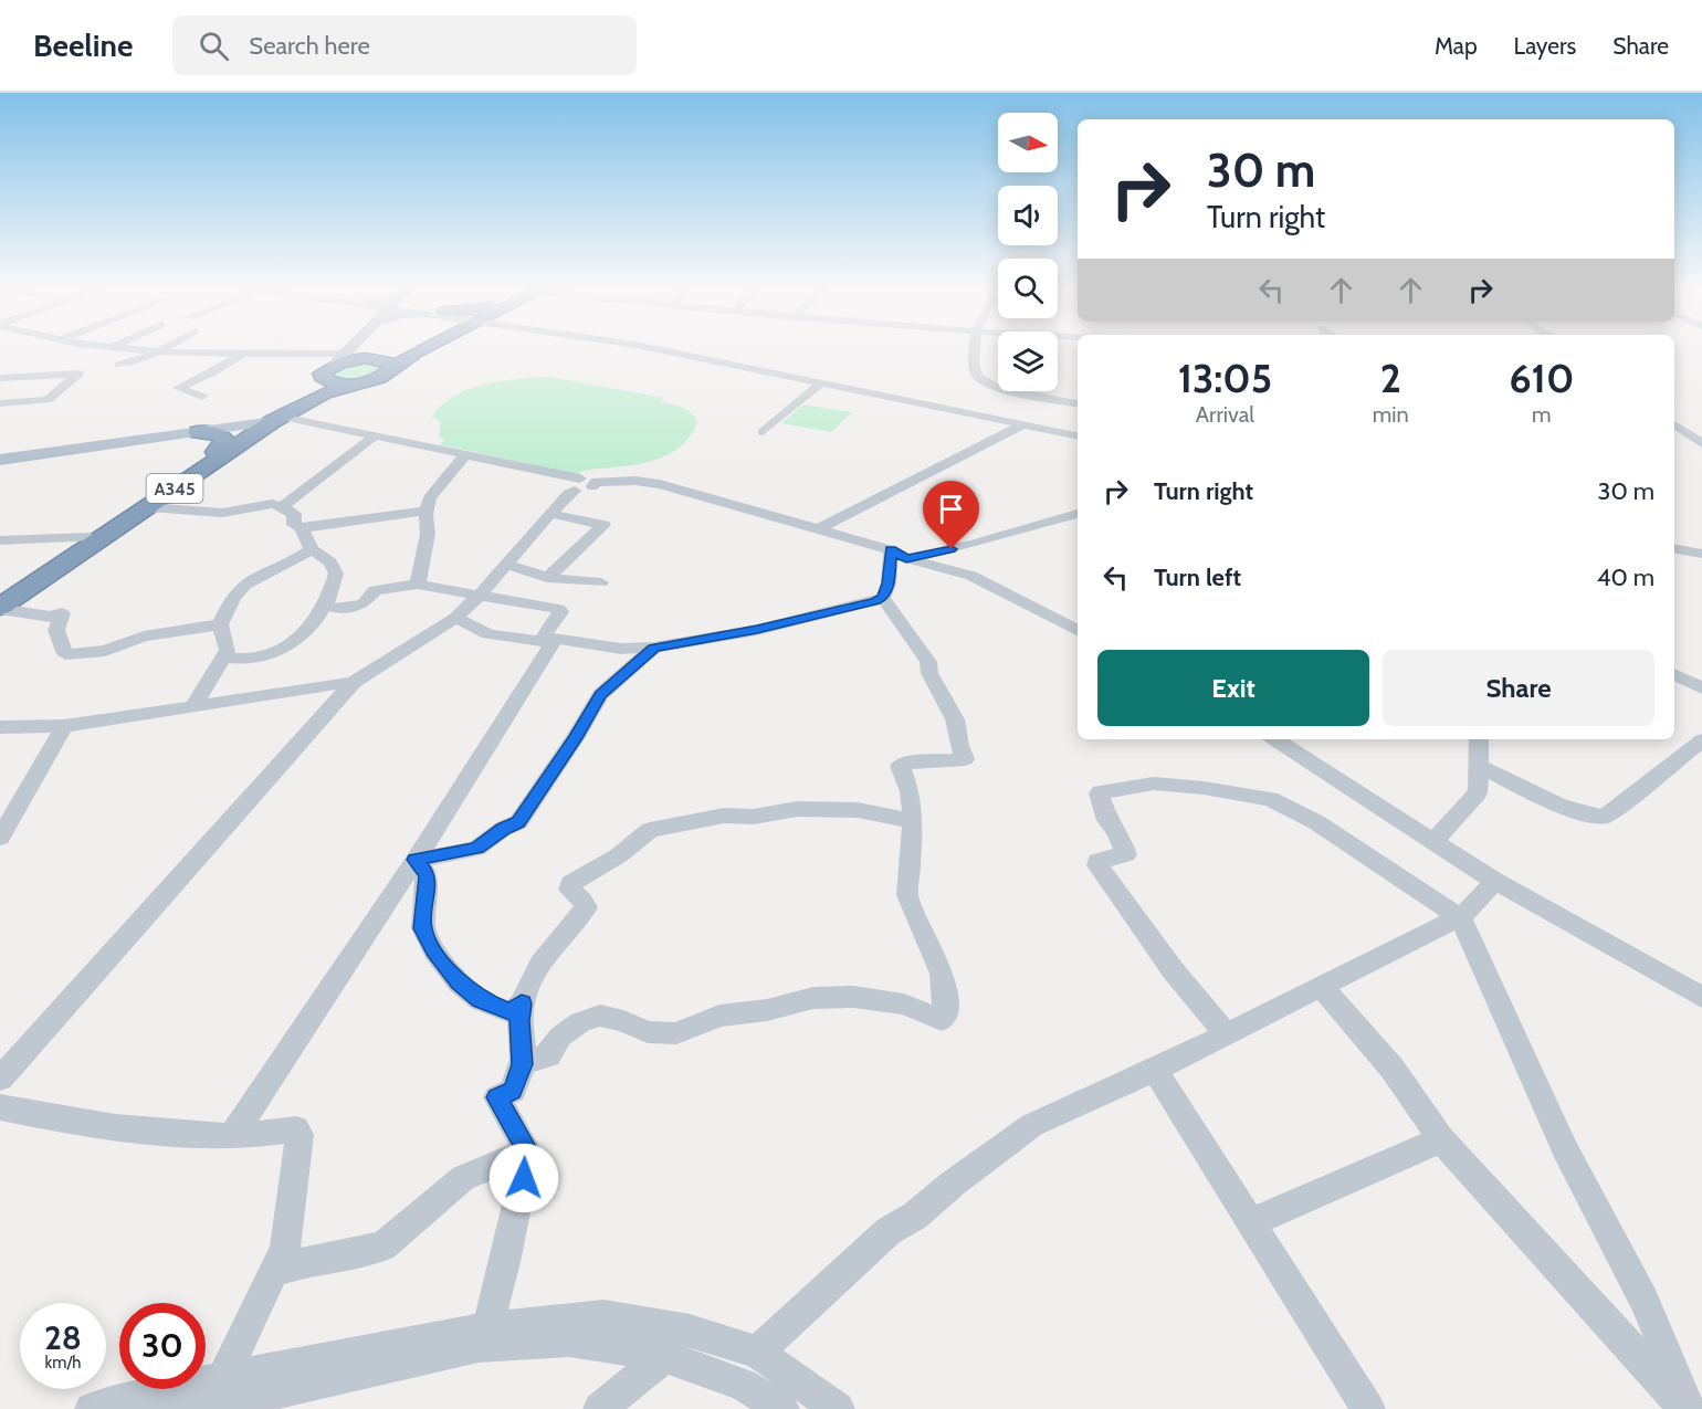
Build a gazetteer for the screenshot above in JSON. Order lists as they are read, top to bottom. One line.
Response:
{"streets":{"highway":["A345"]},"north":"right","page":{"header":"Beeline","search":"Search here","nav":["Map","Layers","Share"],"turn":["30 m","Turn right"],"eta":["13:05","Arrival","2","min","610","m"],"list":[{"name":"Turn right","value":"30 m"},{"name":"Turn left","value":"40 m"}],"buttons":["Exit","Share"],"speed":"28 km/h","limit":"30"}}
